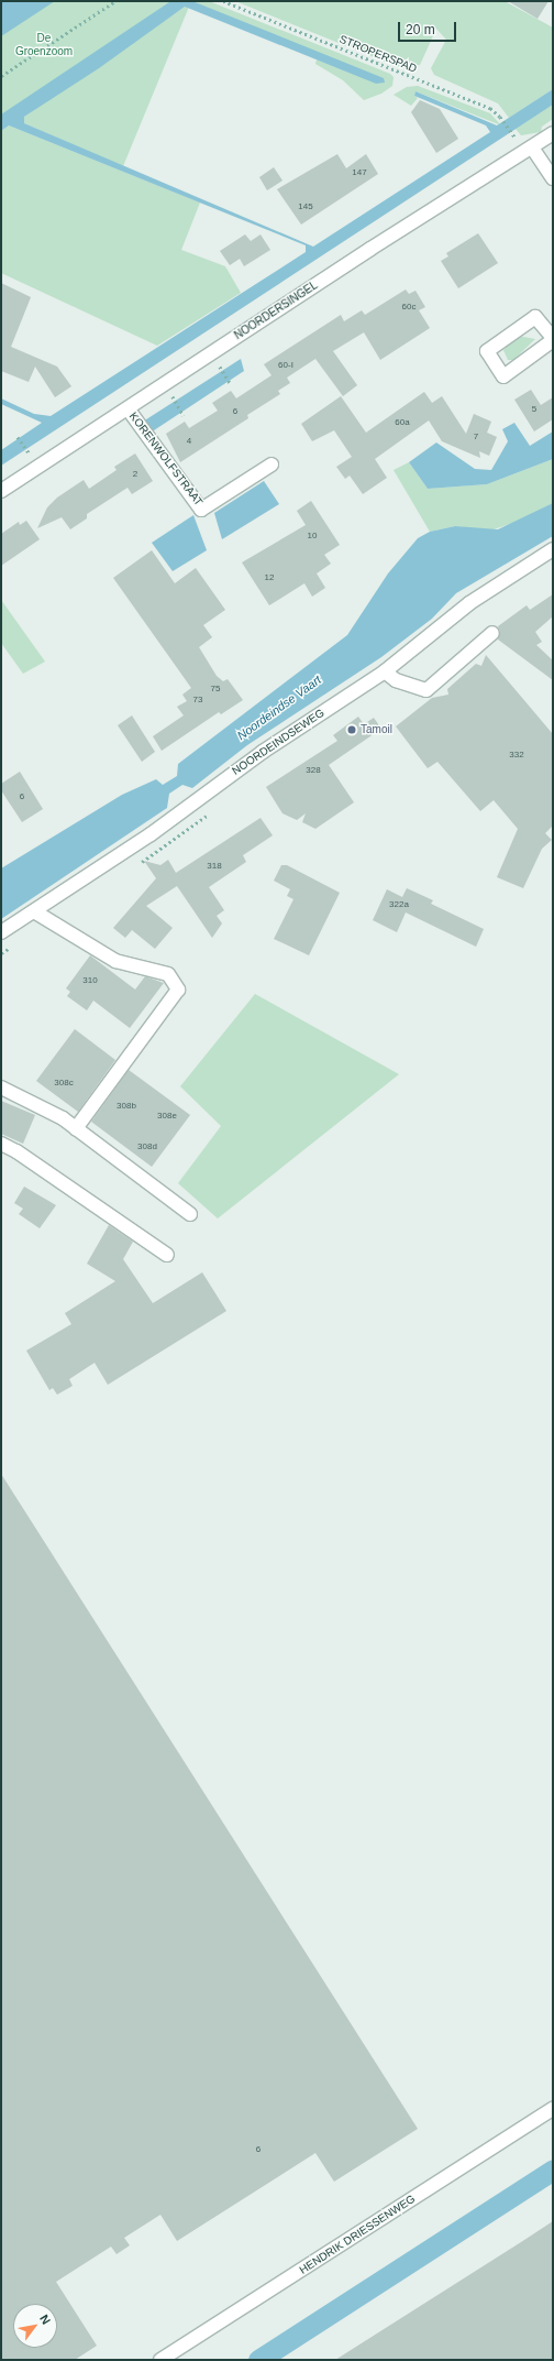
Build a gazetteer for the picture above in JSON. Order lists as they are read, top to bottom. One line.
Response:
{"streets":{"street":["NOORDERSINGEL","KORENWOLFSTRAAT","NOORDEINDSEWEG","HENDRIK DRIESSENWEG"],"path":["STROPERSPAD"]},"crossings":[["NOORDERSINGEL","KORENWOLFSTRAAT"]],"water":["Noordeindse Vaart"],"parks":["De Groenzoom"],"places":["Tamoil"],"house_numbers":["147","145","60c","60-I","5","6","60a","7","4","2","10","12","75","73","332","328","6","318","322a","310","308c","308b","308e","308d","6"],"scale_bar":"20 m","north":"top right"}
